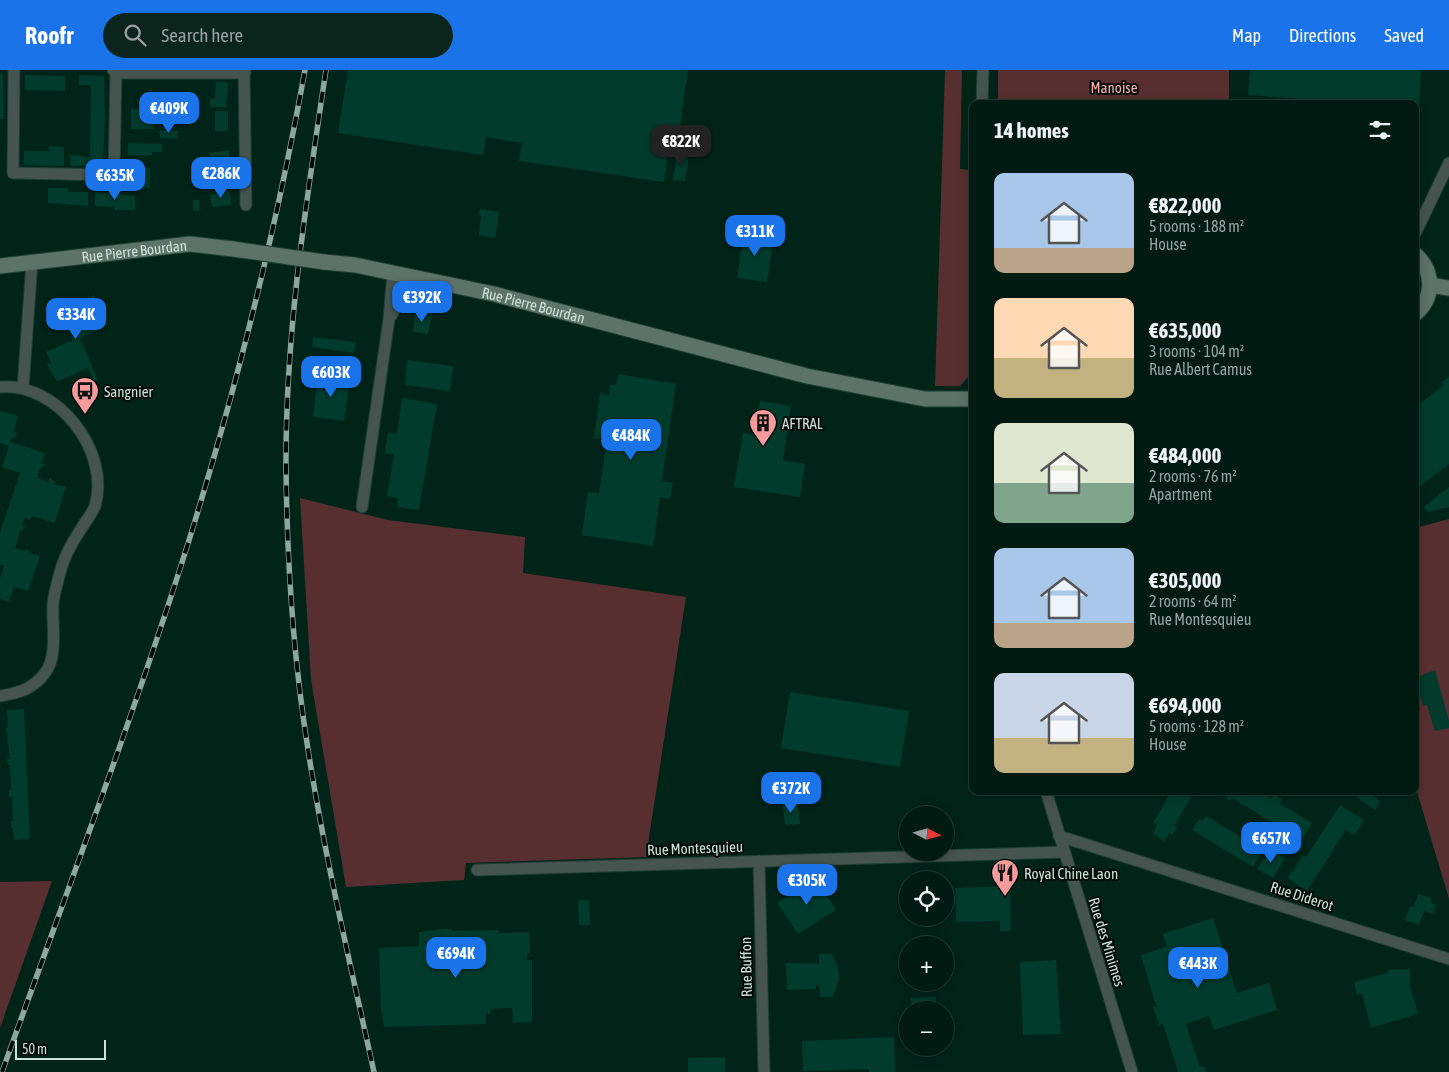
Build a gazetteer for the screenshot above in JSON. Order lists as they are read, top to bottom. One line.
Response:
{"streets":{"street":["Rue Pierre Bourdan","Rue Montesquieu","Rue Diderot","Rue des Minimes","Rue Buffon"]},"crossings":[["Rue Montesquieu","Rue des Minimes"],["Rue Montesquieu","Rue Buffon"],["Rue Diderot","Rue des Minimes"]],"parks":["Manoise"],"places":{"bus stop":["Sangnier"],"building":["AFTRAL"],"restaurant":["Royal Chine Laon"]},"scale_bar":"50 m","north":"right","page":{"header":"Roofr","search":"Search here","nav":["Map","Directions","Saved"],"price":["€409K","€822K","€286K","€635K","€311K","€392K","€334K","€603K","€484K","€372K","€657K","€305K","€694K","€443K"],"heading":"14 homes","list":[{"name":"€822,000","note":"5 rooms · 188 m² · House"},{"name":"€635,000","note":"3 rooms · 104 m² · Rue Albert Camus"},{"name":"€484,000","note":"2 rooms · 76 m² · Apartment"},{"name":"€305,000","note":"2 rooms · 64 m² · Rue Montesquieu"},{"name":"€694,000","note":"5 rooms · 128 m² · House"}],"map_buttons":["+","−"],"scale":"50 m"}}
